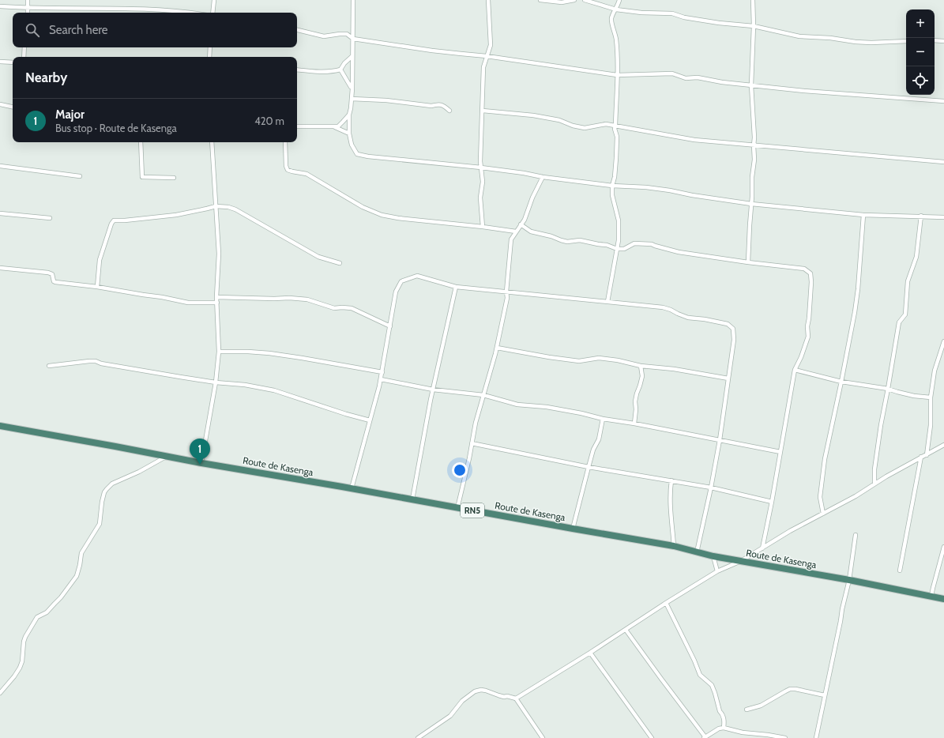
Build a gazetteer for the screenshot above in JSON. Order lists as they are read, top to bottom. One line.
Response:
{"streets":{"highway":["Route de Kasenga","RN5"]},"page":{"map_buttons":["+","−"],"search":"Search here","heading":"Nearby","list":[{"mark":"1","name":"Major","note":"Bus stop · Route de Kasenga","value":"420 m"}],"pins":"1"}}
